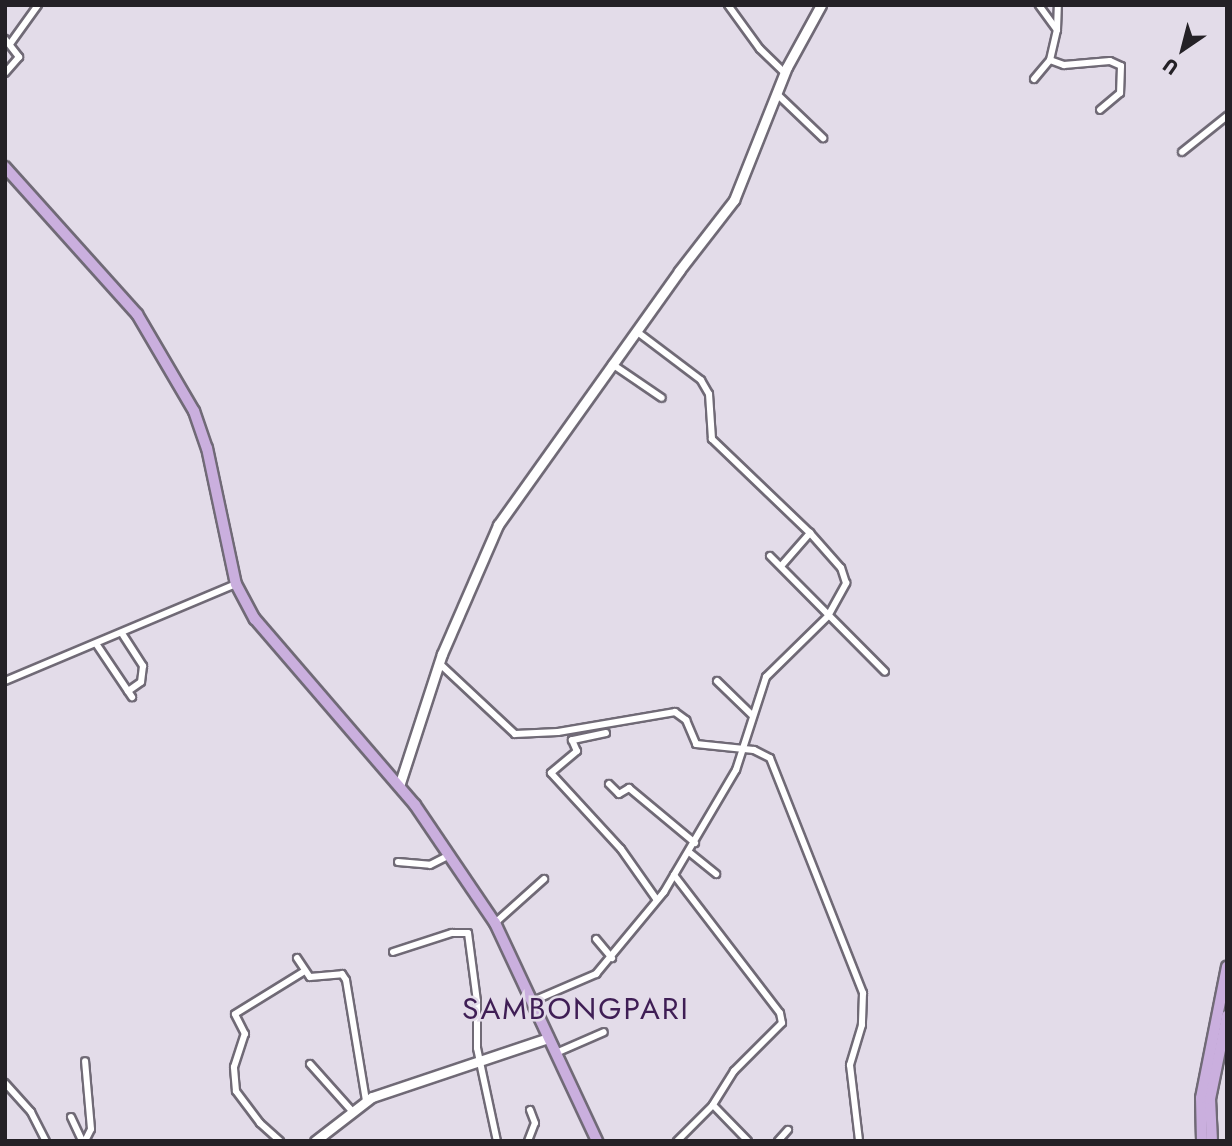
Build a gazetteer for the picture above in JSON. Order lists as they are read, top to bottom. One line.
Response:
{"districts":["SAMBONGPARI"],"north":"bottom left"}
